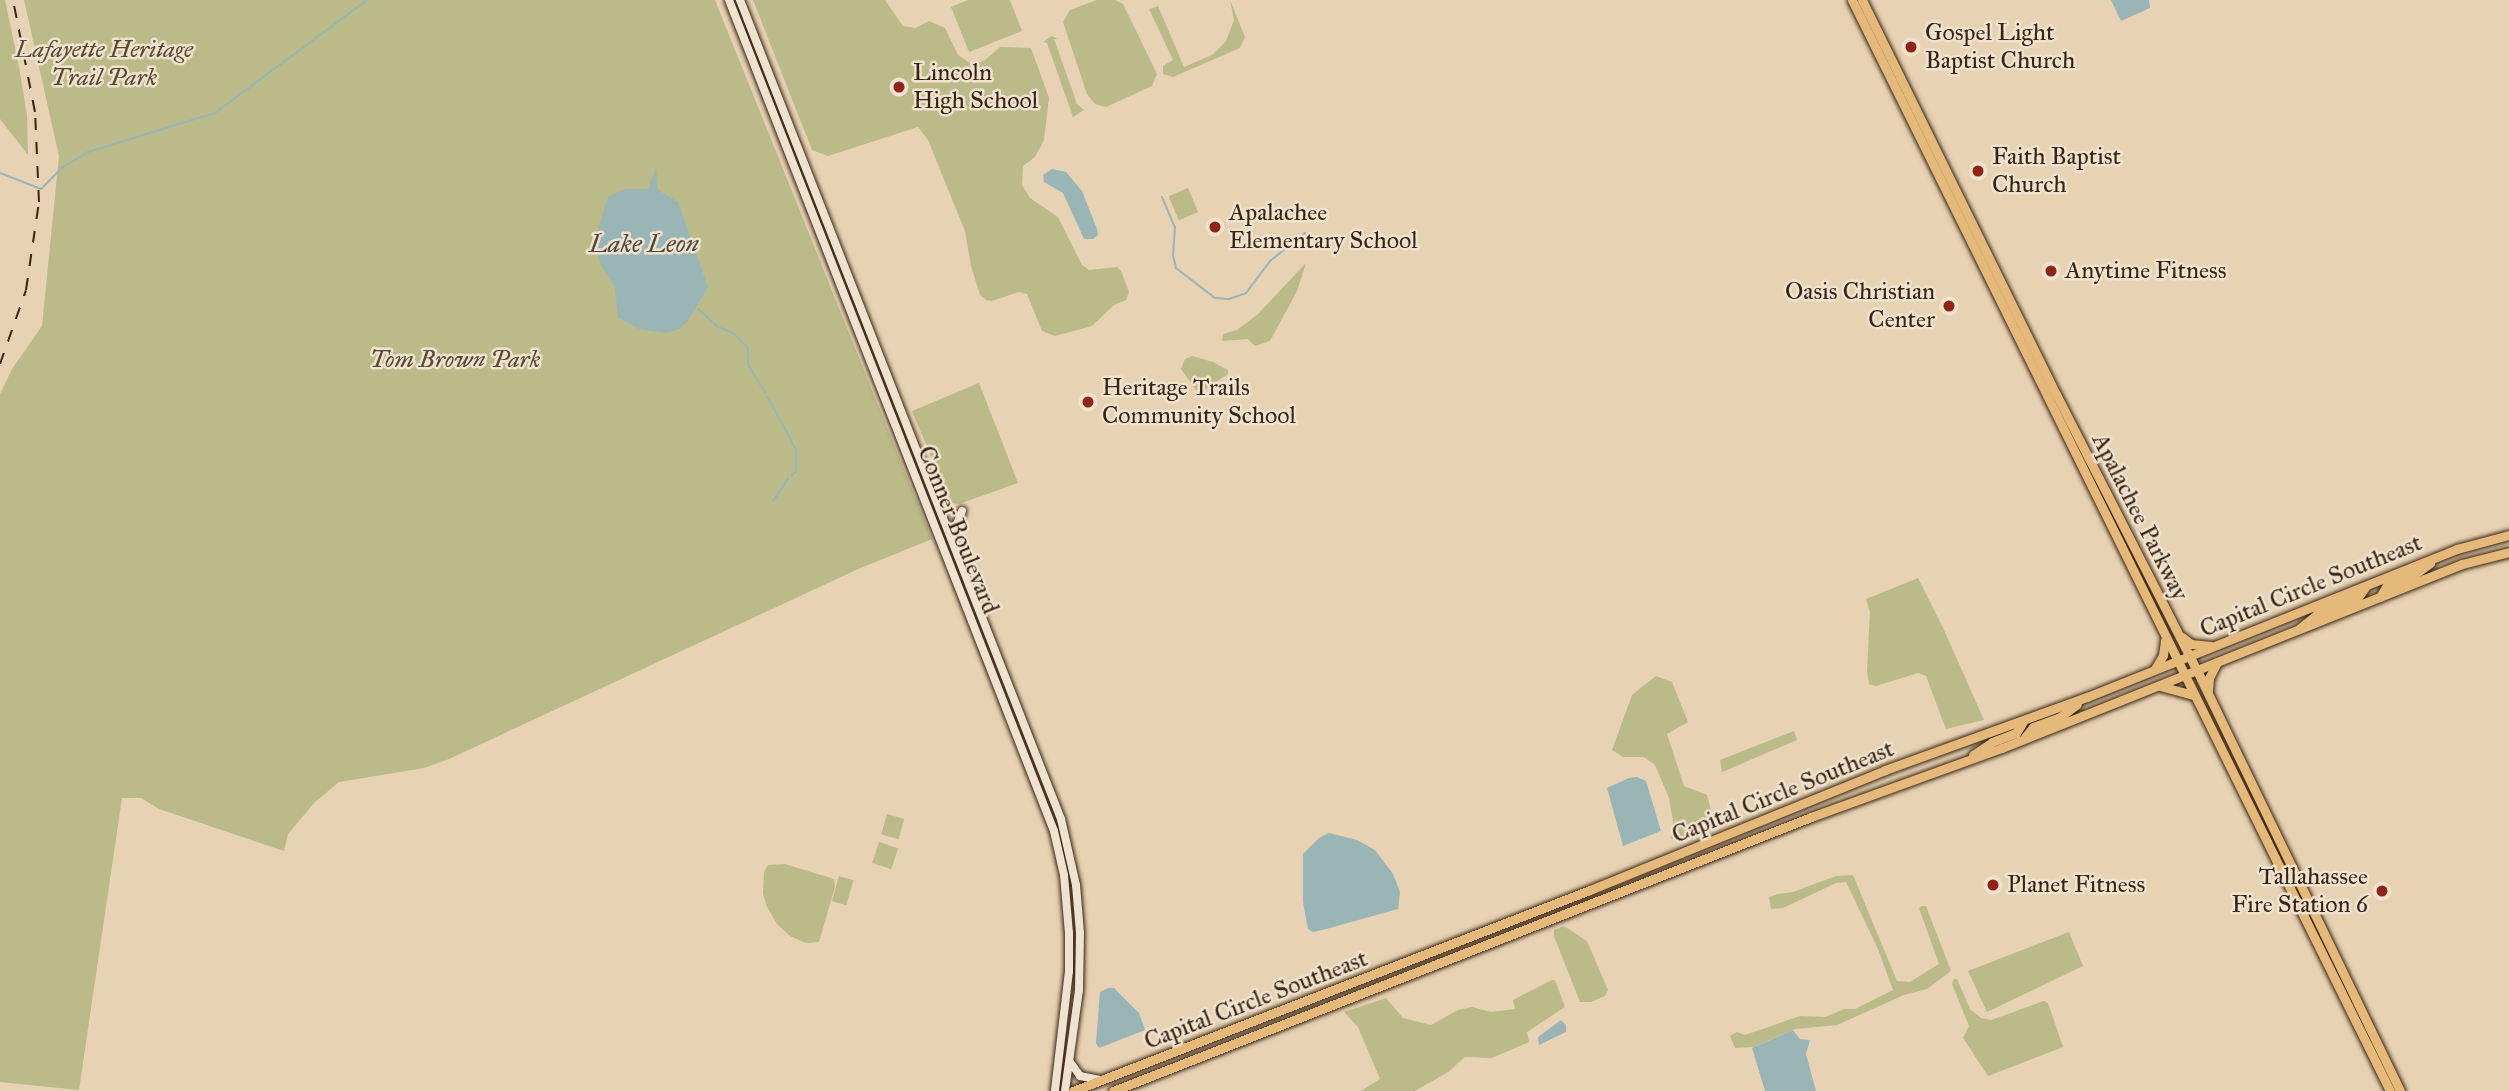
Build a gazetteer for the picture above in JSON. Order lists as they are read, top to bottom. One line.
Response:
{"streets":{"main road":["Apalachee Parkway","Conner Boulevard","Capital Circle Southeast"]},"crossings":[["Apalachee Parkway","Capital Circle Southeast"]],"water":["Lake Leon"],"parks":["Lafayette Heritage Trail Park","Tom Brown Park"],"places":["Gospel Light Baptist Church","Lincoln High School","Faith Baptist Church","Apalachee Elementary School","Anytime Fitness","Oasis Christian Center","Heritage Trails Community School","Planet Fitness","Tallahassee Fire Station 6"]}
